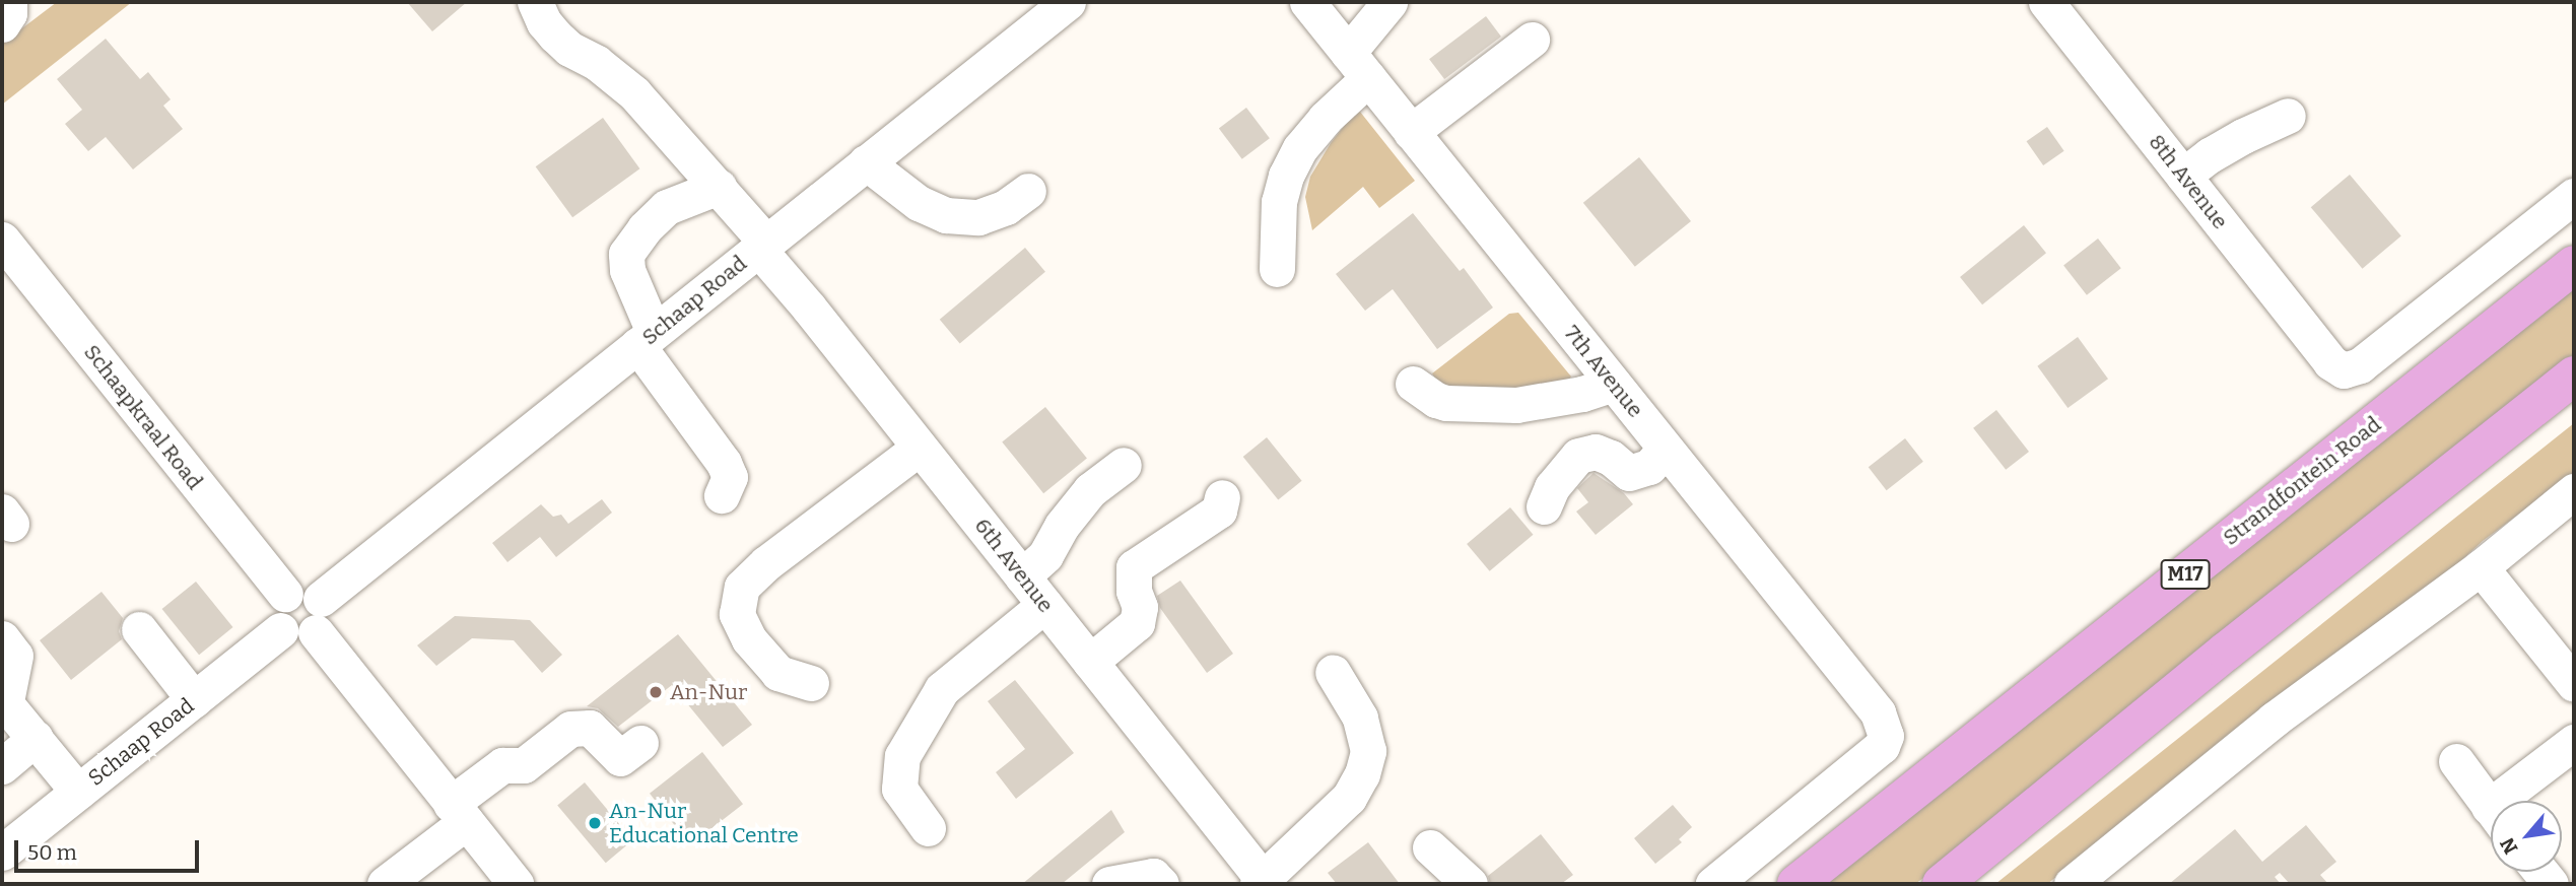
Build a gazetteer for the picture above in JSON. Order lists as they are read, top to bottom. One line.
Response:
{"streets":{"main road":["Strandfontein Road","M17"],"street":["8th Avenue","Schaap Road","7th Avenue","Schaapkraal Road","6th Avenue"]},"crossings":[["Schaap Road","Schaapkraal Road"],["Schaap Road","6th Avenue"]],"places":["An-Nur","An-Nur Educational Centre"],"scale_bar":"50 m","north":"bottom left"}
